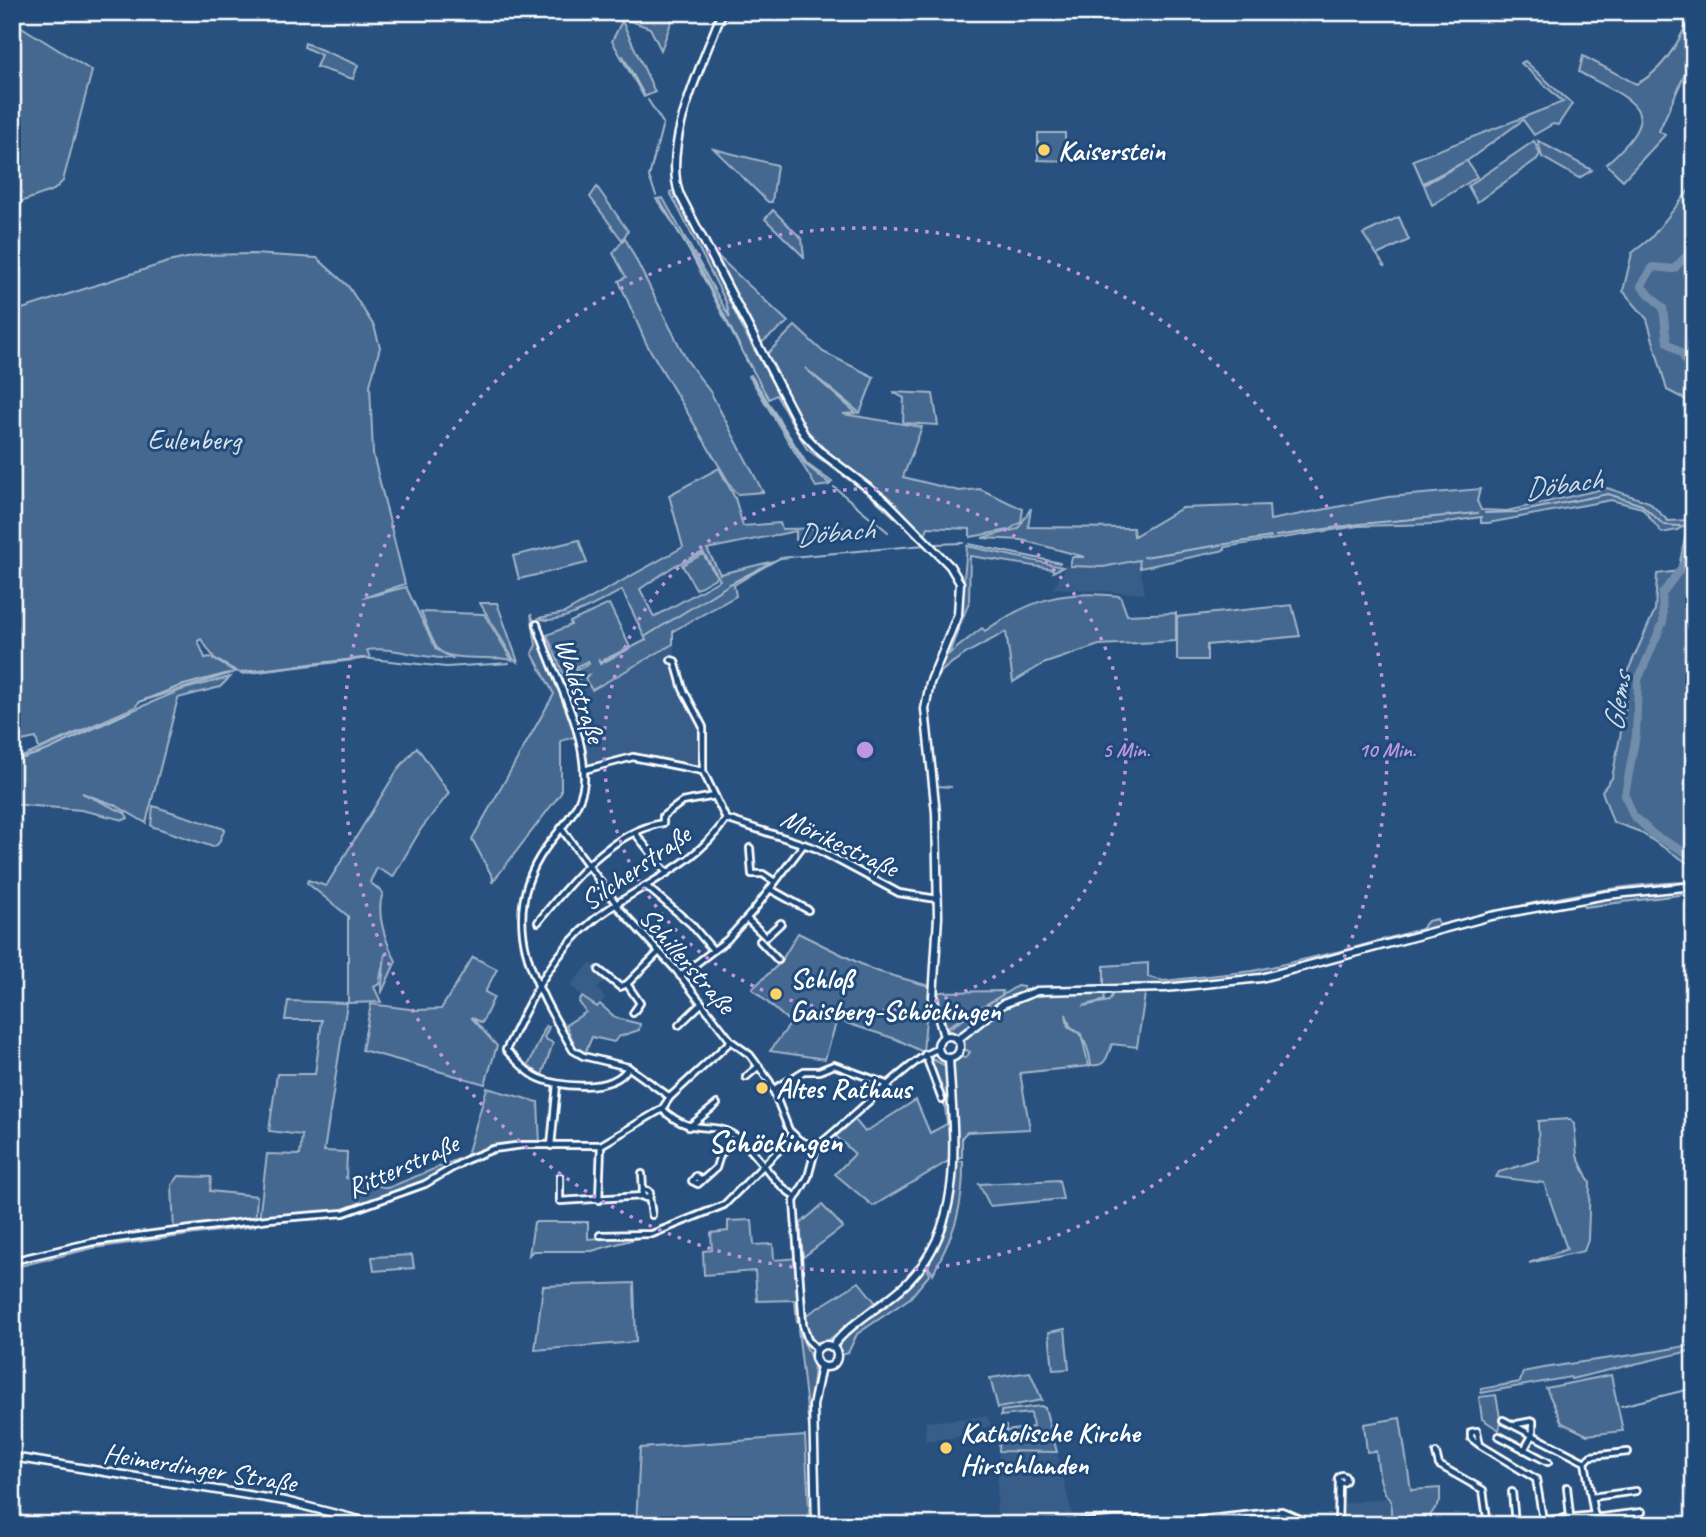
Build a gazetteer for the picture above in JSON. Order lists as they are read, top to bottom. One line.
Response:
{"streets":{"main road":["Heimerdinger Straße"],"street":["Waldstraße","Mörikestraße","Silcherstraße","Schillerstraße","Ritterstraße"]},"crossings":[["Waldstraße","Silcherstraße"],["Waldstraße","Schillerstraße"],["Waldstraße","Ritterstraße"],["Mörikestraße","Silcherstraße"],["Silcherstraße","Schillerstraße"],["Schillerstraße","Ritterstraße"]],"districts":["Schöckingen"],"water":["Döbach","Glems"],"parks":["Eulenberg"],"places":["Kaiserstein","Schloß Gaisberg-Schöckingen","Altes Rathaus","Katholische Kirche Hirschlanden"],"rings":["5 Min.","10 Min."]}
